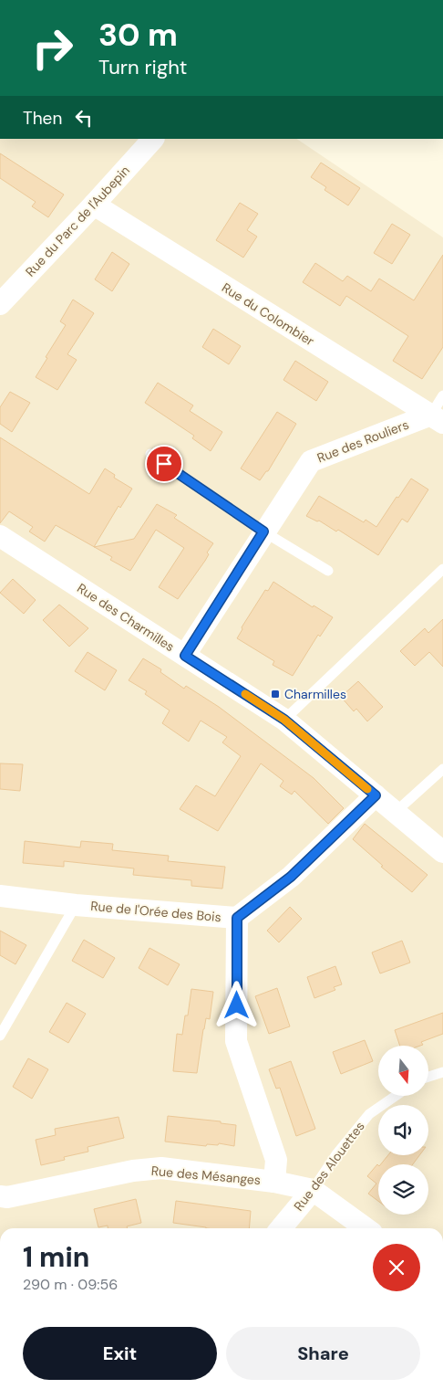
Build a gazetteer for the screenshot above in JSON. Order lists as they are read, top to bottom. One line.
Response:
{"streets":{"street":["Rue du Parc de l'Aubepin","Rue du Colombier","Rue des Rouliers","Rue des Charmilles","Rue de l'Orée des Bois","Rue des Alouettes","Rue des Mésanges"]},"crossings":[["Rue du Parc de l'Aubepin","Rue du Colombier"],["Rue du Colombier","Rue des Rouliers"],["Rue des Rouliers","Rue des Charmilles"],["Rue des Alouettes","Rue des Mésanges"]],"places":{"transit":["Charmilles"]},"north":"bottom","page":{"turn":["30 m","Turn right"],"then":"Then","heading":["1 min","290 m · 09:56"],"buttons":["Exit","Share"]}}
